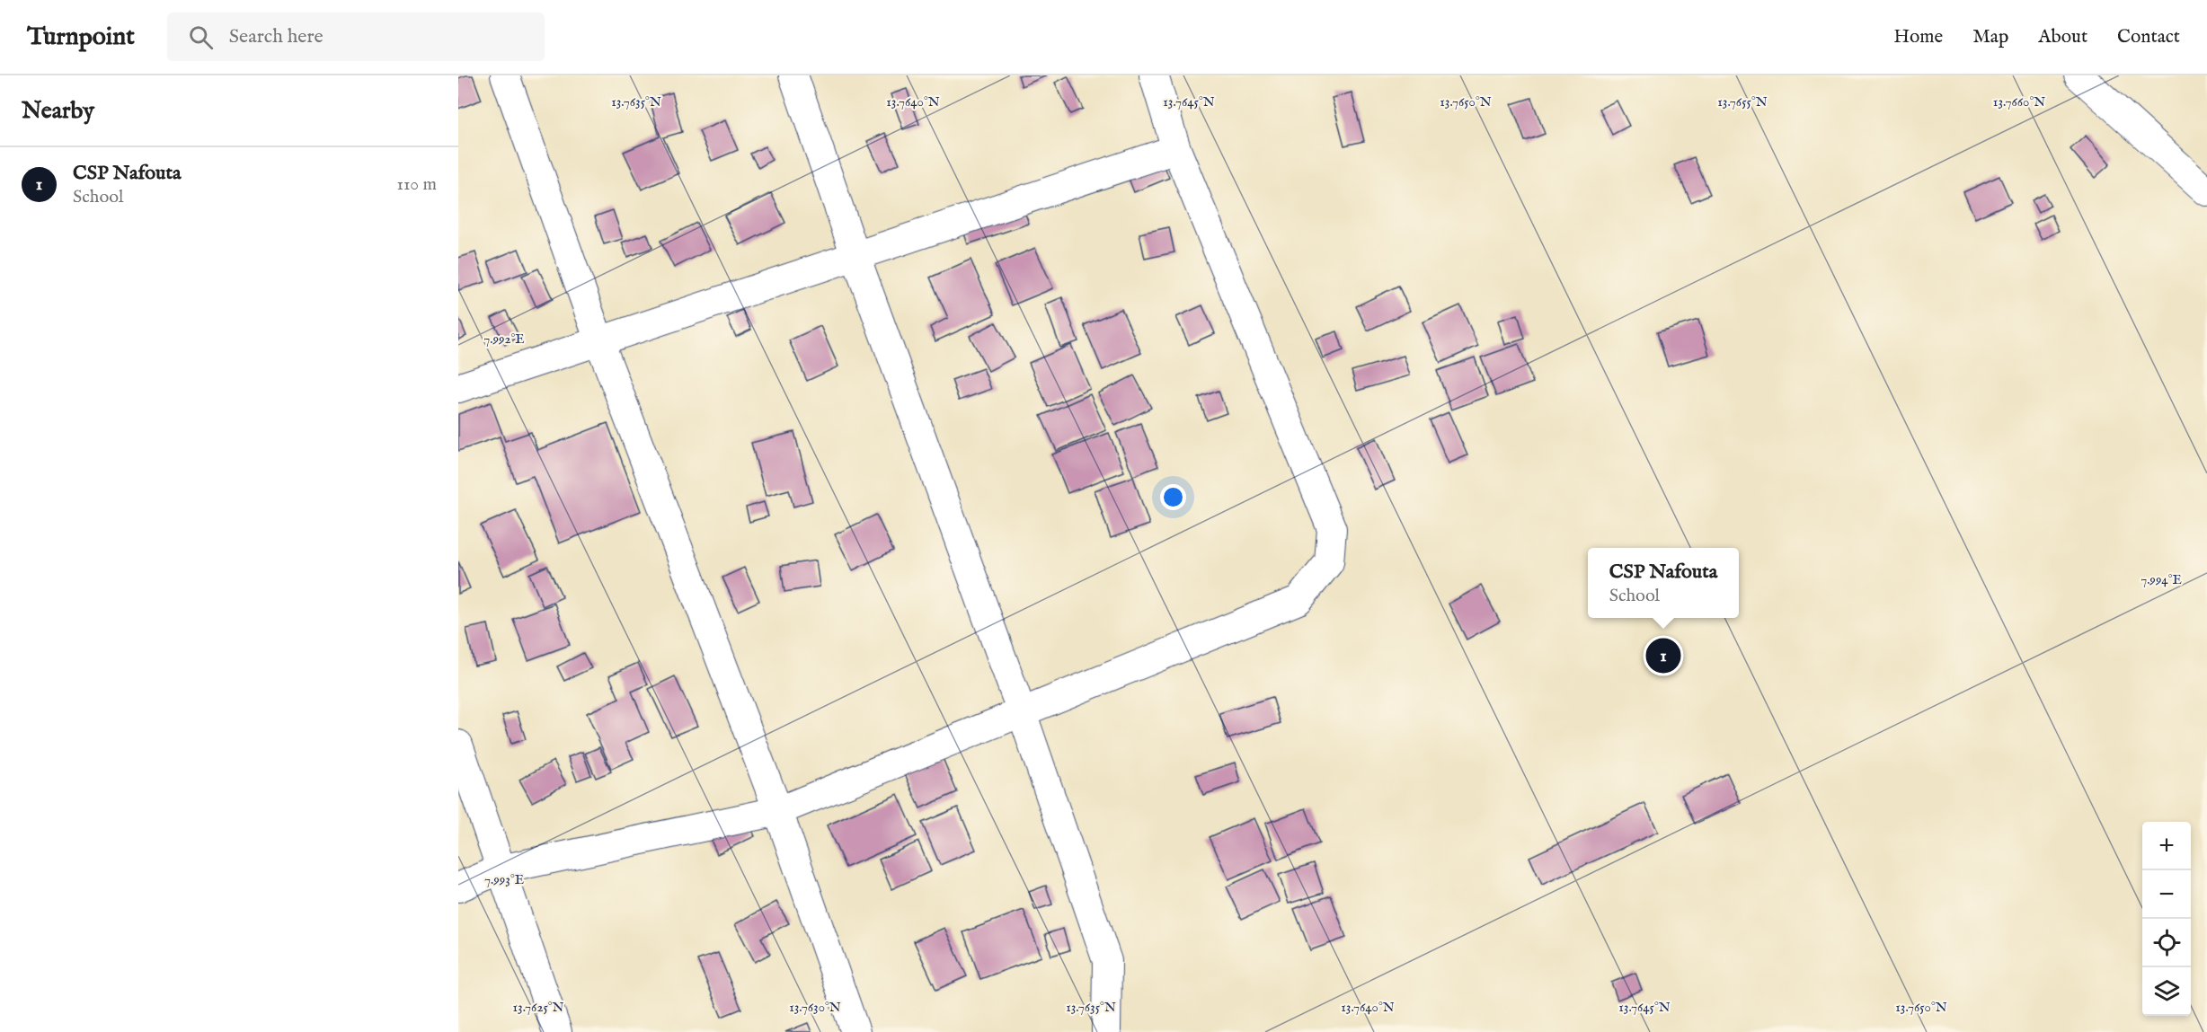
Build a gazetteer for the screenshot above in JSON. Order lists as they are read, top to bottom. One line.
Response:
{"page":{"header":"Turnpoint","search":"Search here","nav":["Home","Map","About","Contact"],"heading":"Nearby","list":[{"mark":"1","name":"CSP Nafouta","note":"School","value":"110 m"}],"popup":["CSP Nafouta","School"],"pins":"1","map_buttons":["+","−"]},"coordinates":["13.7660°N","13.7635°N","13.7640°N","13.7645°N","13.7650°N","13.7655°N","7.992°E","7.994°E","7.993°E","13.7625°N","13.7630°N"]}
